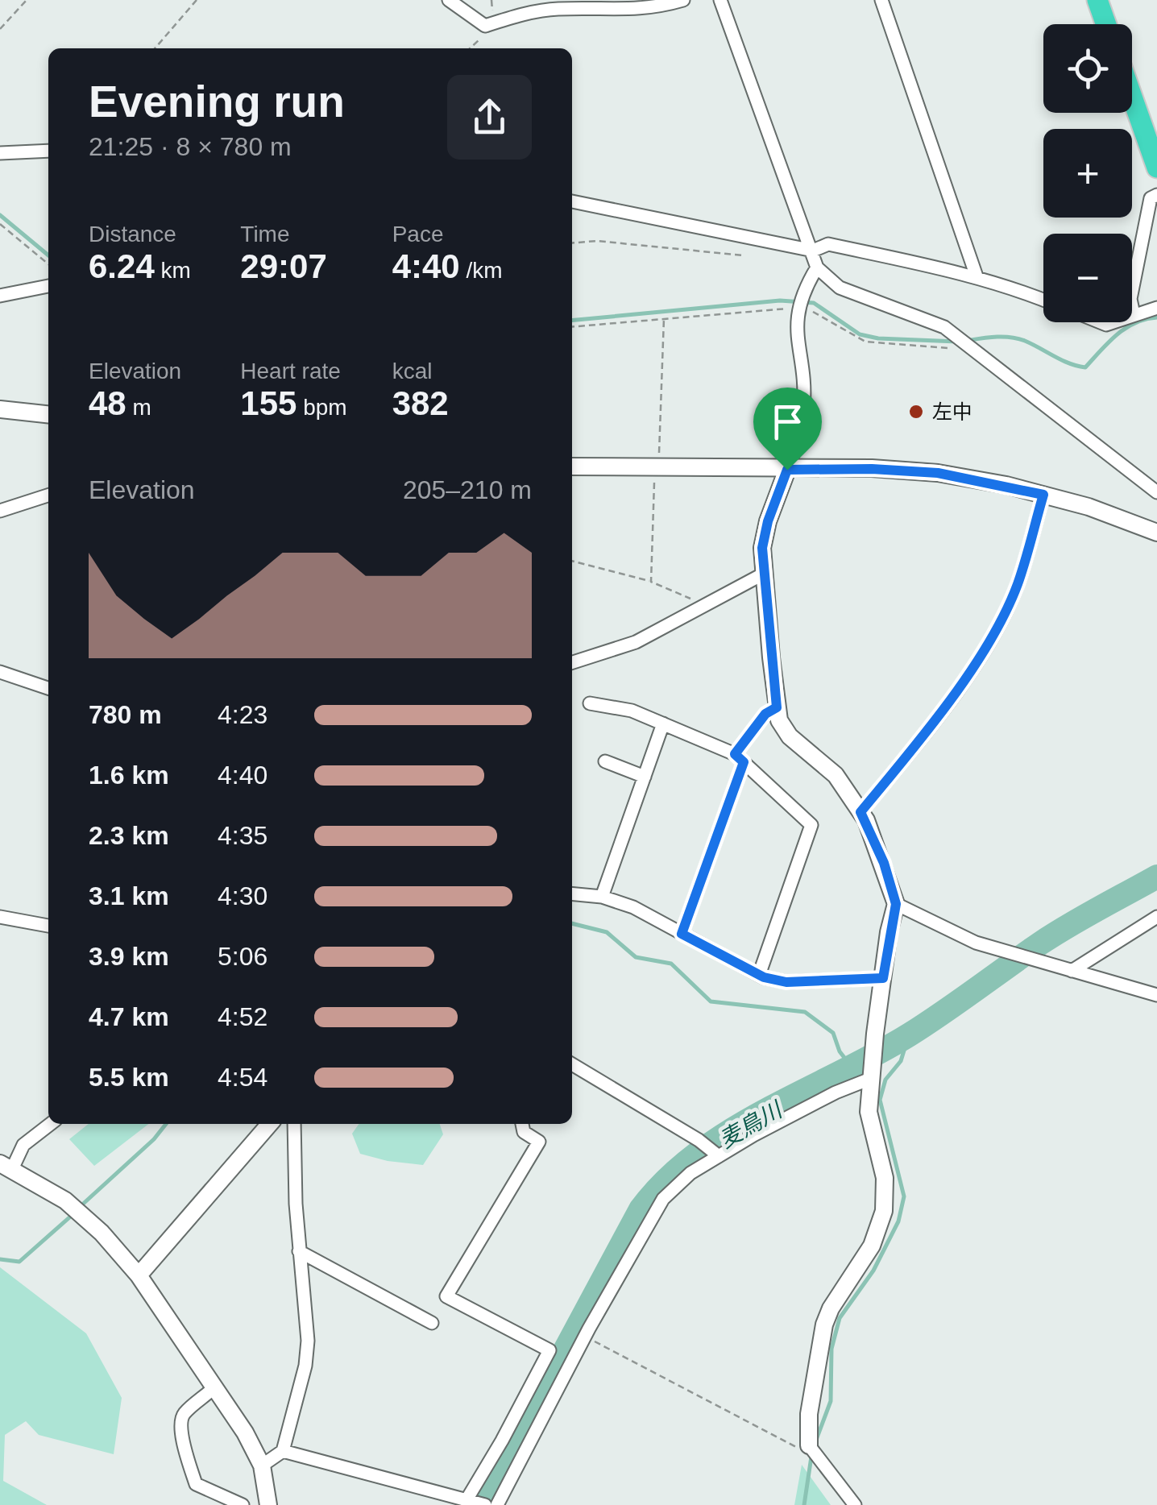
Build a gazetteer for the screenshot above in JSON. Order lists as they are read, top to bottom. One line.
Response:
{"water":["麦鳥川"],"places":["左中"],"page":{"map_buttons":["+","−"],"heading":["Evening run","21:25 · 8 × 780 m"],"stats":[["Distance","6.24 km"],["Time","29:07"],["Pace","4:40 /km"],["Elevation","48 m"],["Heart rate","155 bpm"],["kcal","382"]],"chart":["Elevation","205–210 m"],"list":[{"name":"780 m","note":"4:23"},{"name":"1.6 km","note":"4:40"},{"name":"2.3 km","note":"4:35"},{"name":"3.1 km","note":"4:30"},{"name":"3.9 km","note":"5:06"},{"name":"4.7 km","note":"4:52"},{"name":"5.5 km","note":"4:54"}]}}
